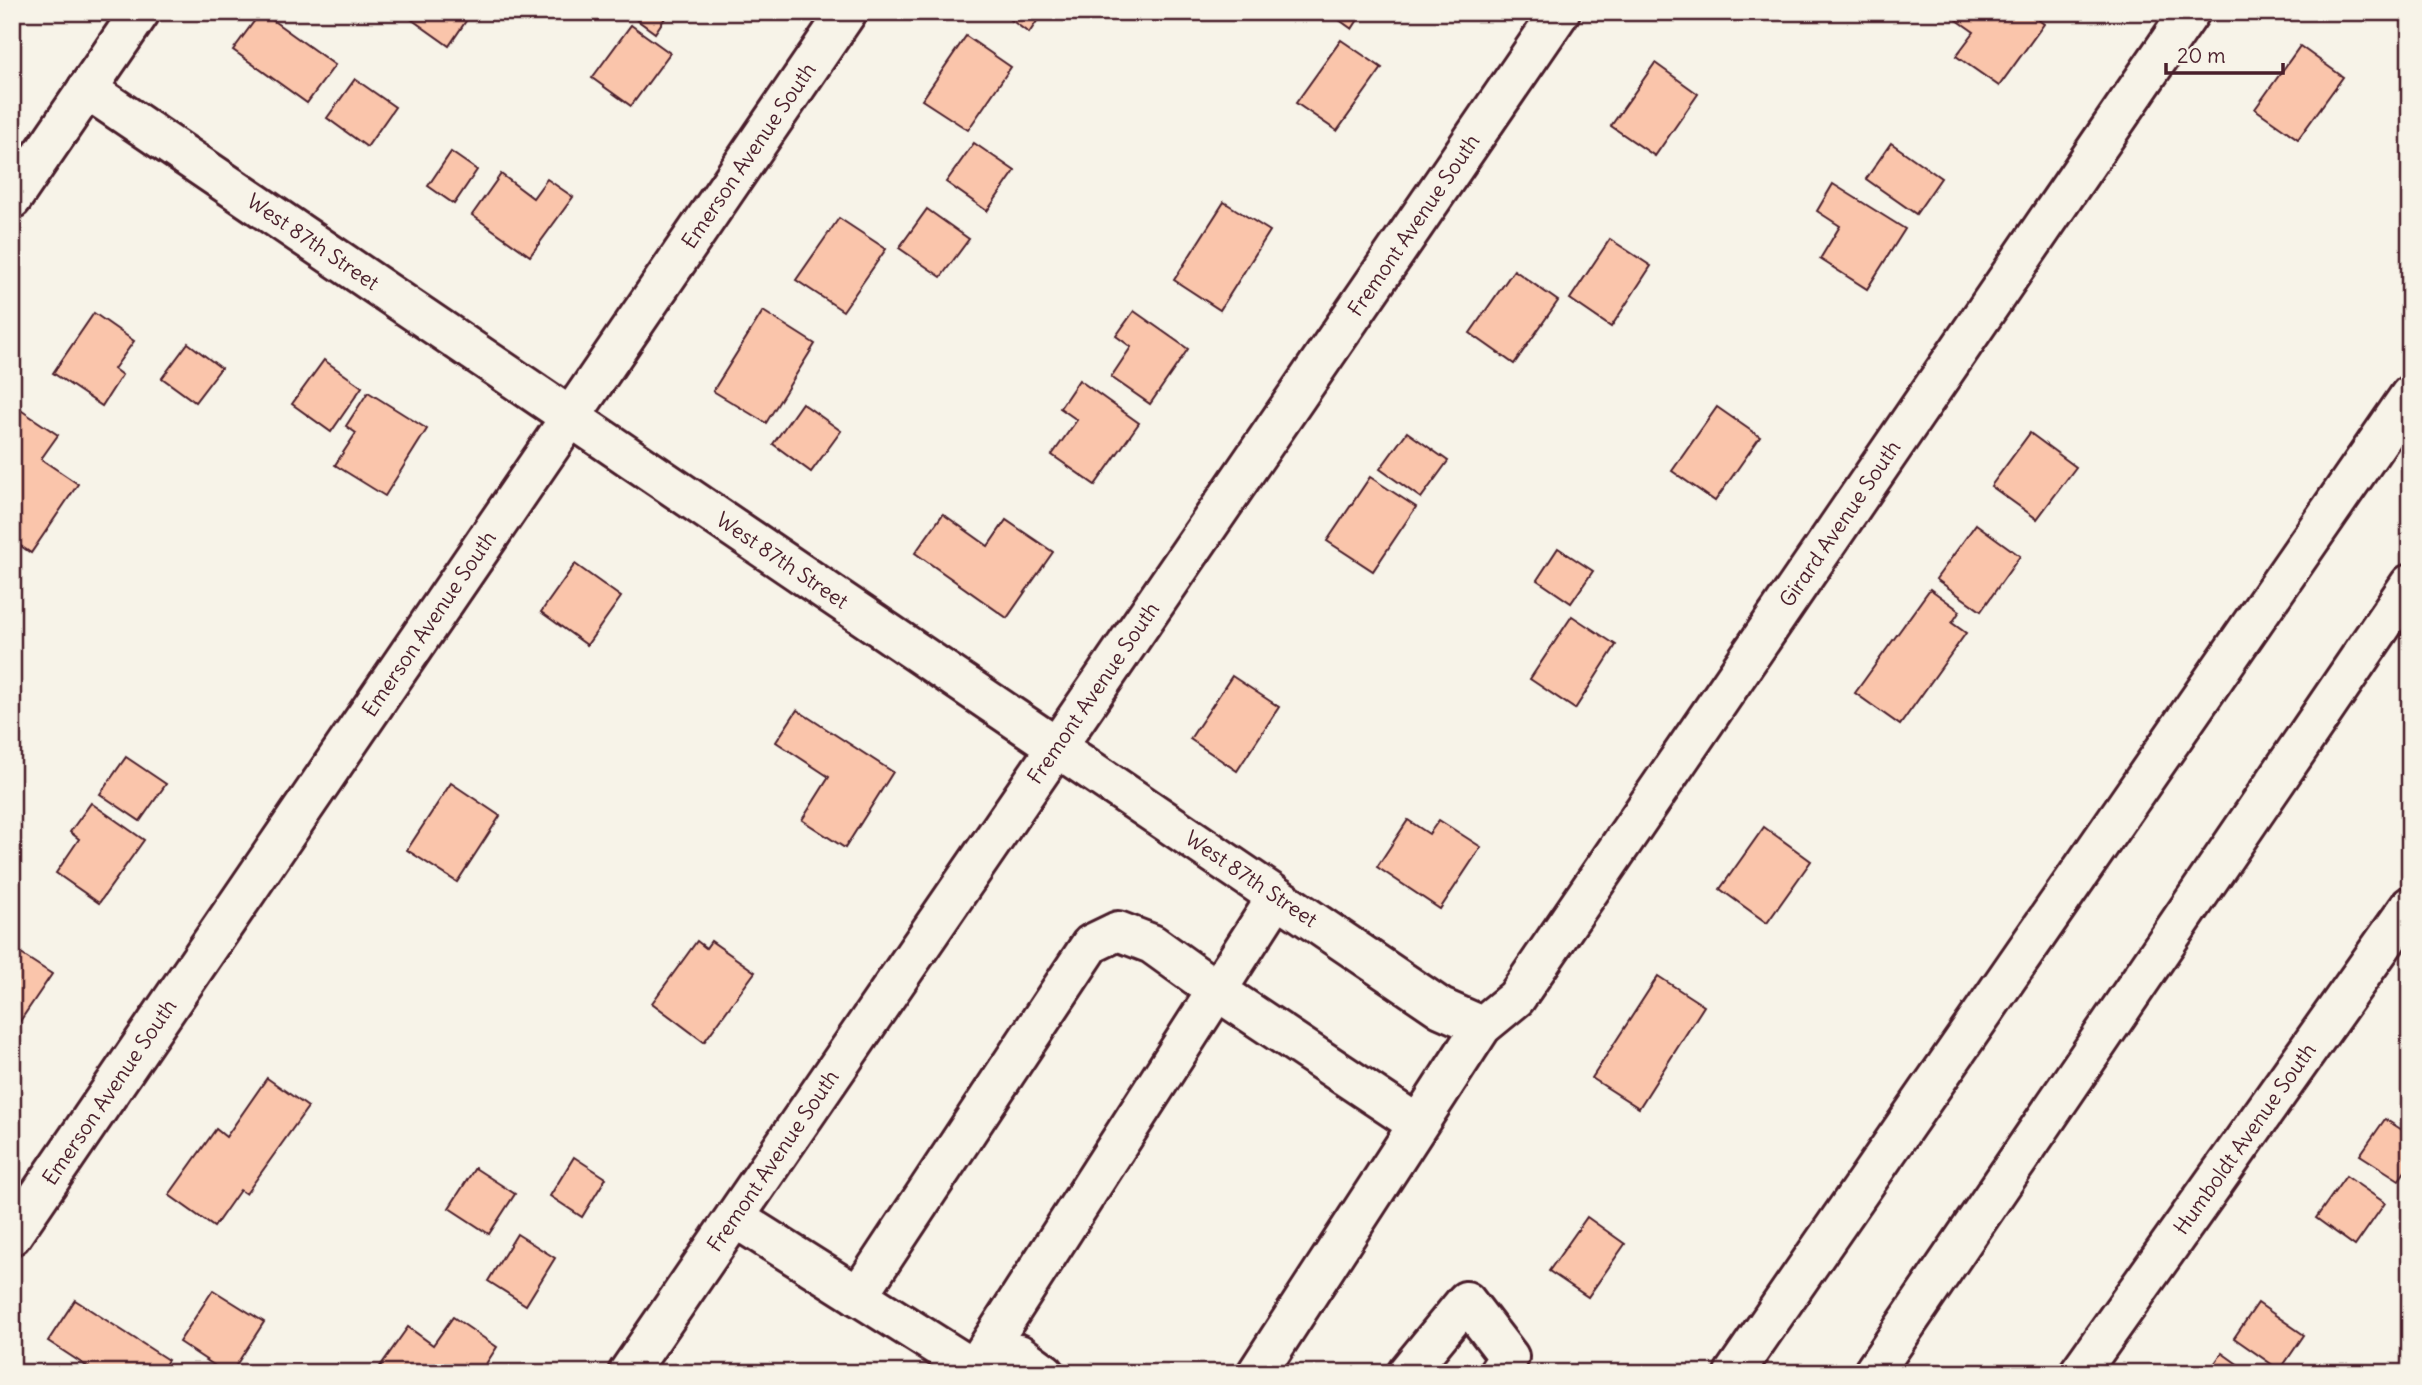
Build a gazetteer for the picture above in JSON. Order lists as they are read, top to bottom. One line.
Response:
{"streets":{"main road":["Emerson Avenue South","Fremont Avenue South","West 87th Street","Girard Avenue South","Humboldt Avenue South"]},"crossings":[["Emerson Avenue South","West 87th Street"],["Fremont Avenue South","West 87th Street"],["West 87th Street","Girard Avenue South"]],"scale_bar":"20 m"}
